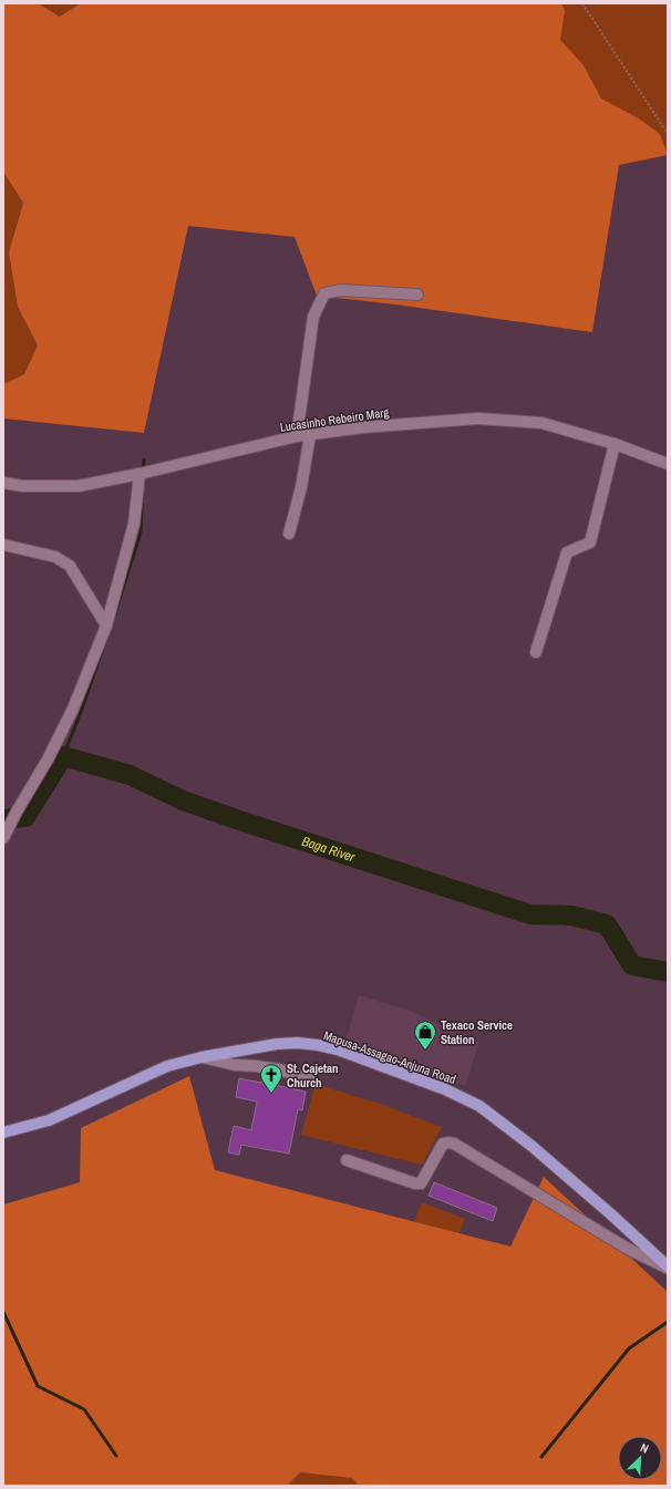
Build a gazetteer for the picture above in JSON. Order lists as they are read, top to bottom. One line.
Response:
{"streets":{"main road":["Mapusa-Assagao-Anjuna Road"],"street":["Lucasinho Rebeiro Marg"]},"water":["Baga River"],"places":{"shop":["Texaco Service Station"],"church":["St. Cajetan Church"]},"north":"top right"}
